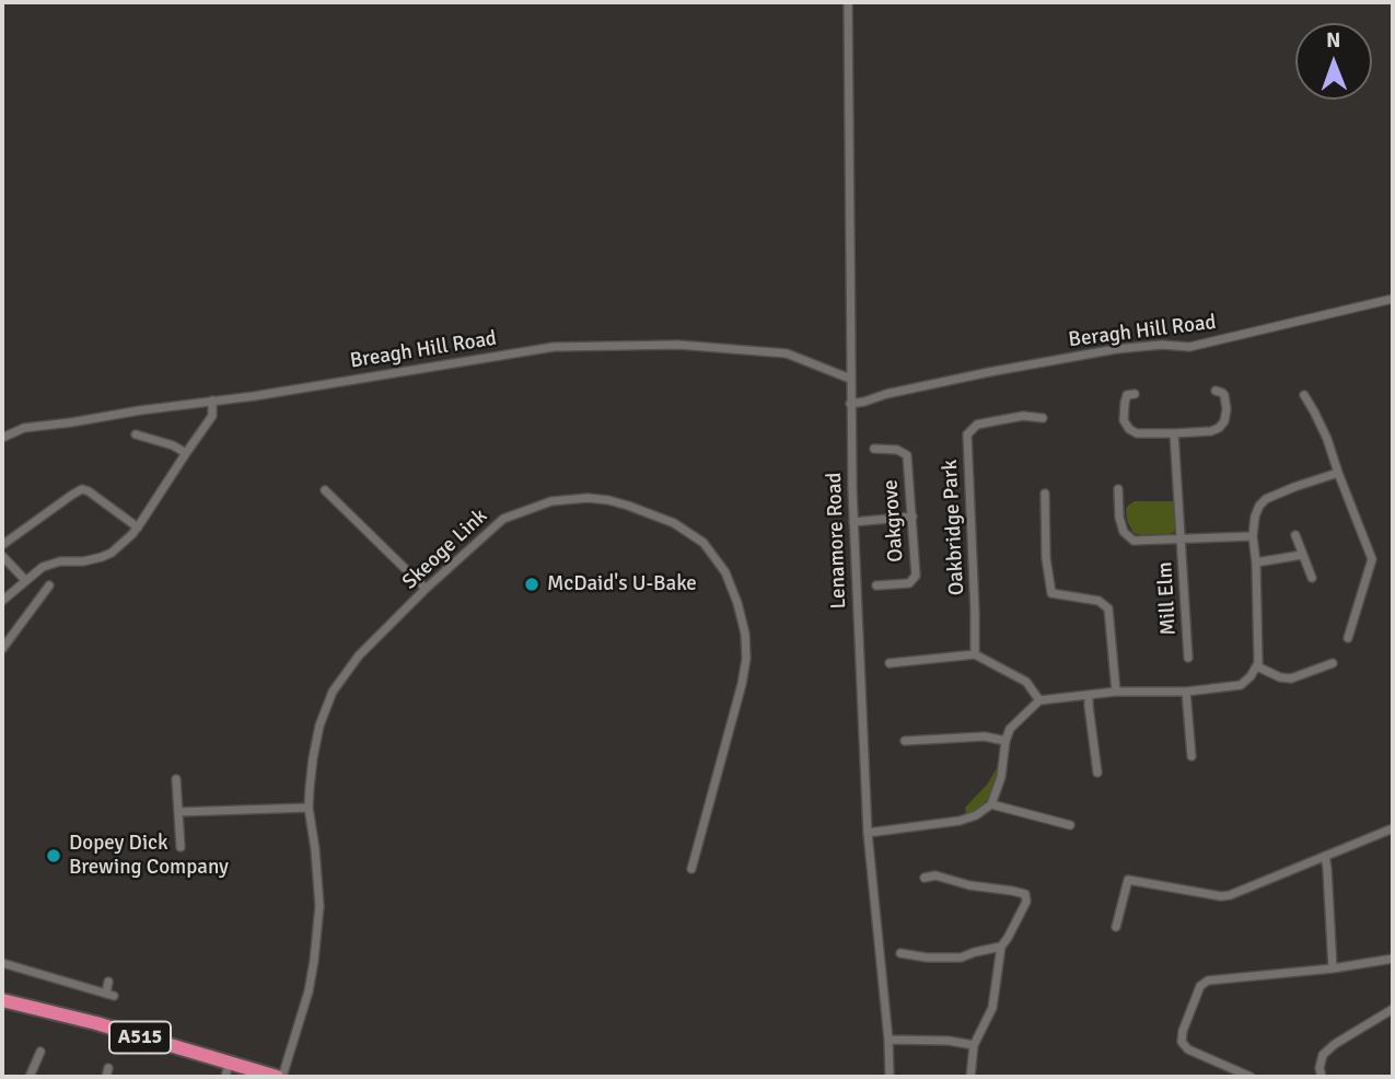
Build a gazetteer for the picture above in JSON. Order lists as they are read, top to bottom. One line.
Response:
{"streets":{"highway":["A515"],"street":["Beragh Hill Road","Breagh Hill Road","Oakgrove","Oakbridge Park","Lenamore Road","Skeoge Link","Mill Elm"]},"crossings":[["Beragh Hill Road","Lenamore Road"],["Breagh Hill Road","Lenamore Road"]],"places":["McDaid's U-Bake","Dopey Dick Brewing Company"],"north":"top"}
